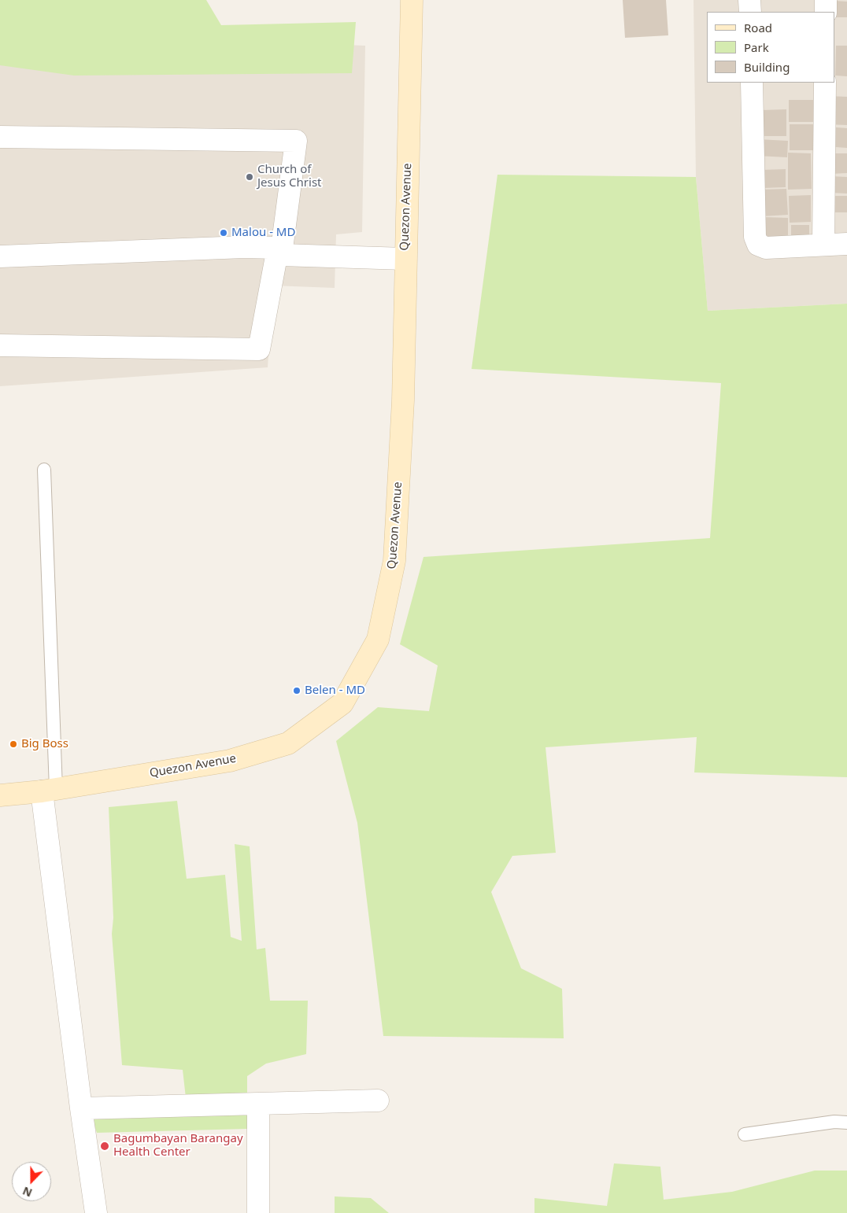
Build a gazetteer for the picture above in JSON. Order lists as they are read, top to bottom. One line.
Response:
{"streets":{"main road":["Quezon Avenue"]},"places":["Church of Jesus Christ","Malou - MD","Belen - MD","Big Boss","Bagumbayan Barangay Health Center"],"legend":["Road","Park","Building"],"north":"bottom"}
